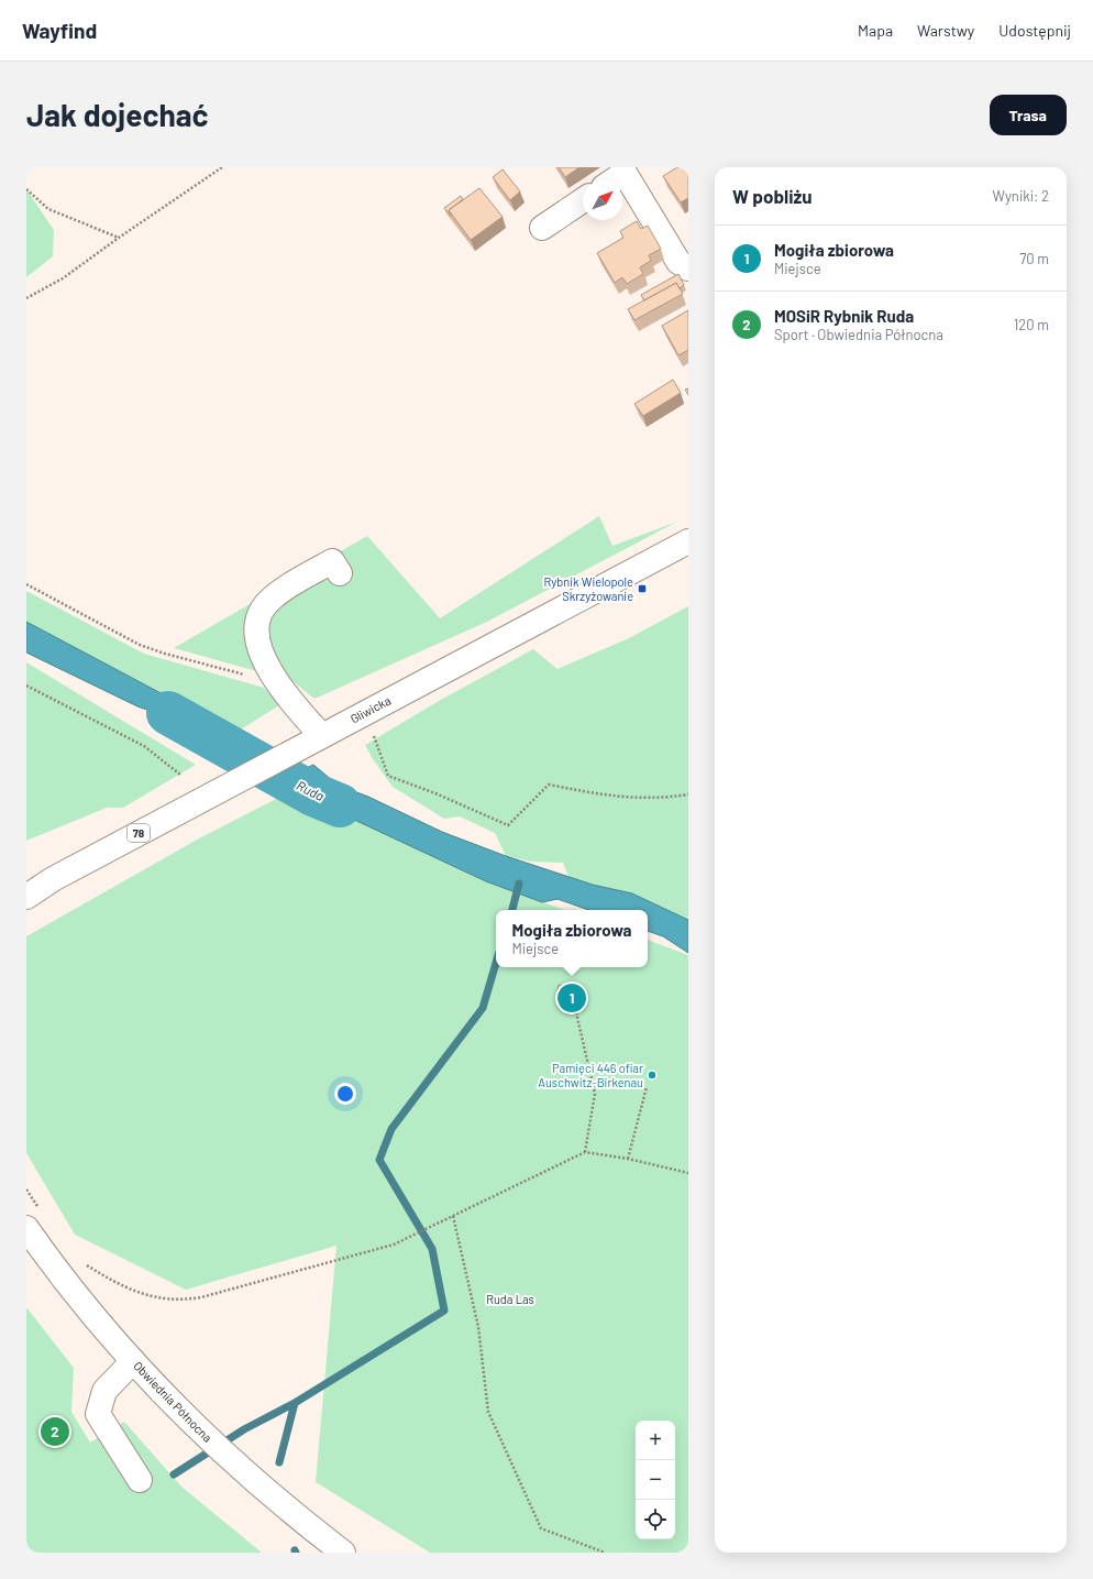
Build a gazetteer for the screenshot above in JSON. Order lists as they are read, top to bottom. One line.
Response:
{"streets":{"main road":["Gliwicka","78","Obwiednia Północna"]},"water":["Ruda"],"parks":["Ruda Las"],"places":{"transit":["Rybnik Wielopole Skrzyżowanie"],"other":["Pamięci 446 ofiar Auschwitz-Birkenau"]},"north":"top right","page":{"header":"Wayfind","nav":["Mapa","Warstwy","Udostępnij"],"buttons":"Trasa","title":"Jak dojechać","heading":["W pobliżu","Wyniki: 2"],"list":[{"mark":"1","name":"Mogiła zbiorowa","note":"Miejsce","value":"70 m"},{"mark":"2","name":"MOSiR Rybnik Ruda","note":"Sport · Obwiednia Północna","value":"120 m"}],"popup":["Mogiła zbiorowa","Miejsce"],"pins":["1","2"],"map_buttons":["+","−"]}}
